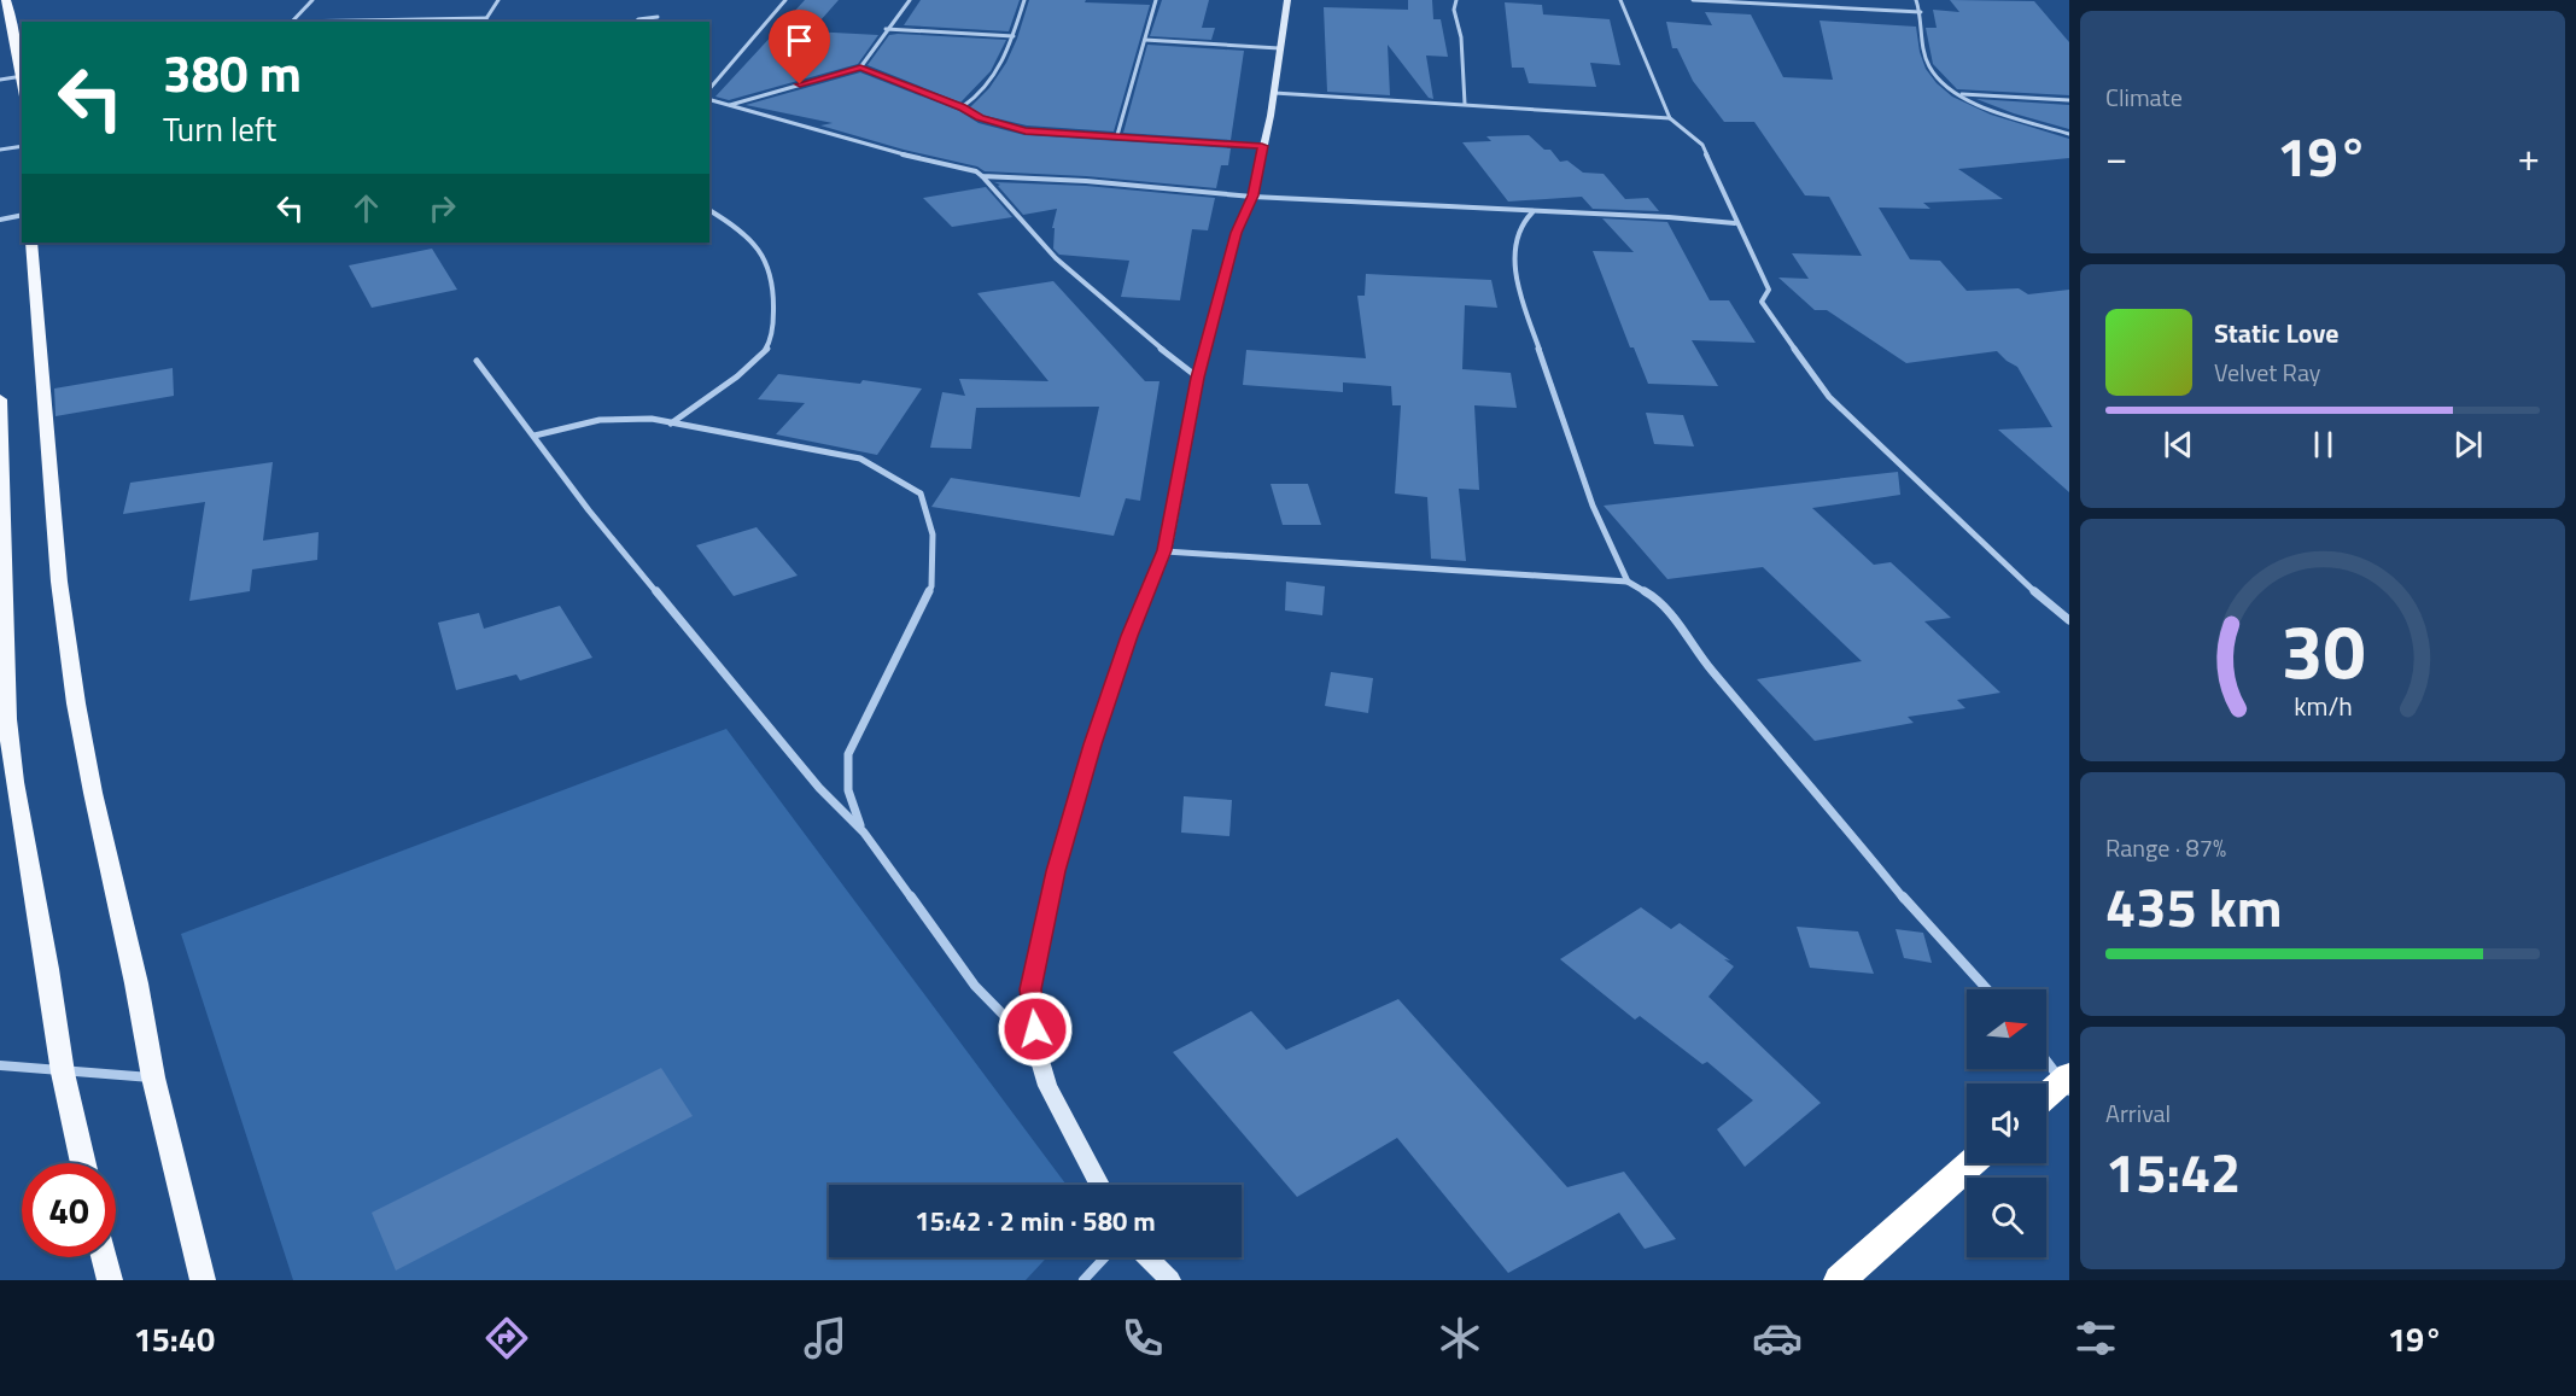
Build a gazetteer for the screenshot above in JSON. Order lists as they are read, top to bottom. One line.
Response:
{"north":"right","page":{"tile":["Climate",["Range · 87%","435 km"],["Arrival","15:42"]],"turn":["380 m","Turn left"],"heat":["−","19°","+"],"song":["Static Love","Velvet Ray"],"limit":"40","trip":"15:42 · 2 min · 580 m","tabs":["15:40","19°"],"gauge":["30","km/h"]}}
